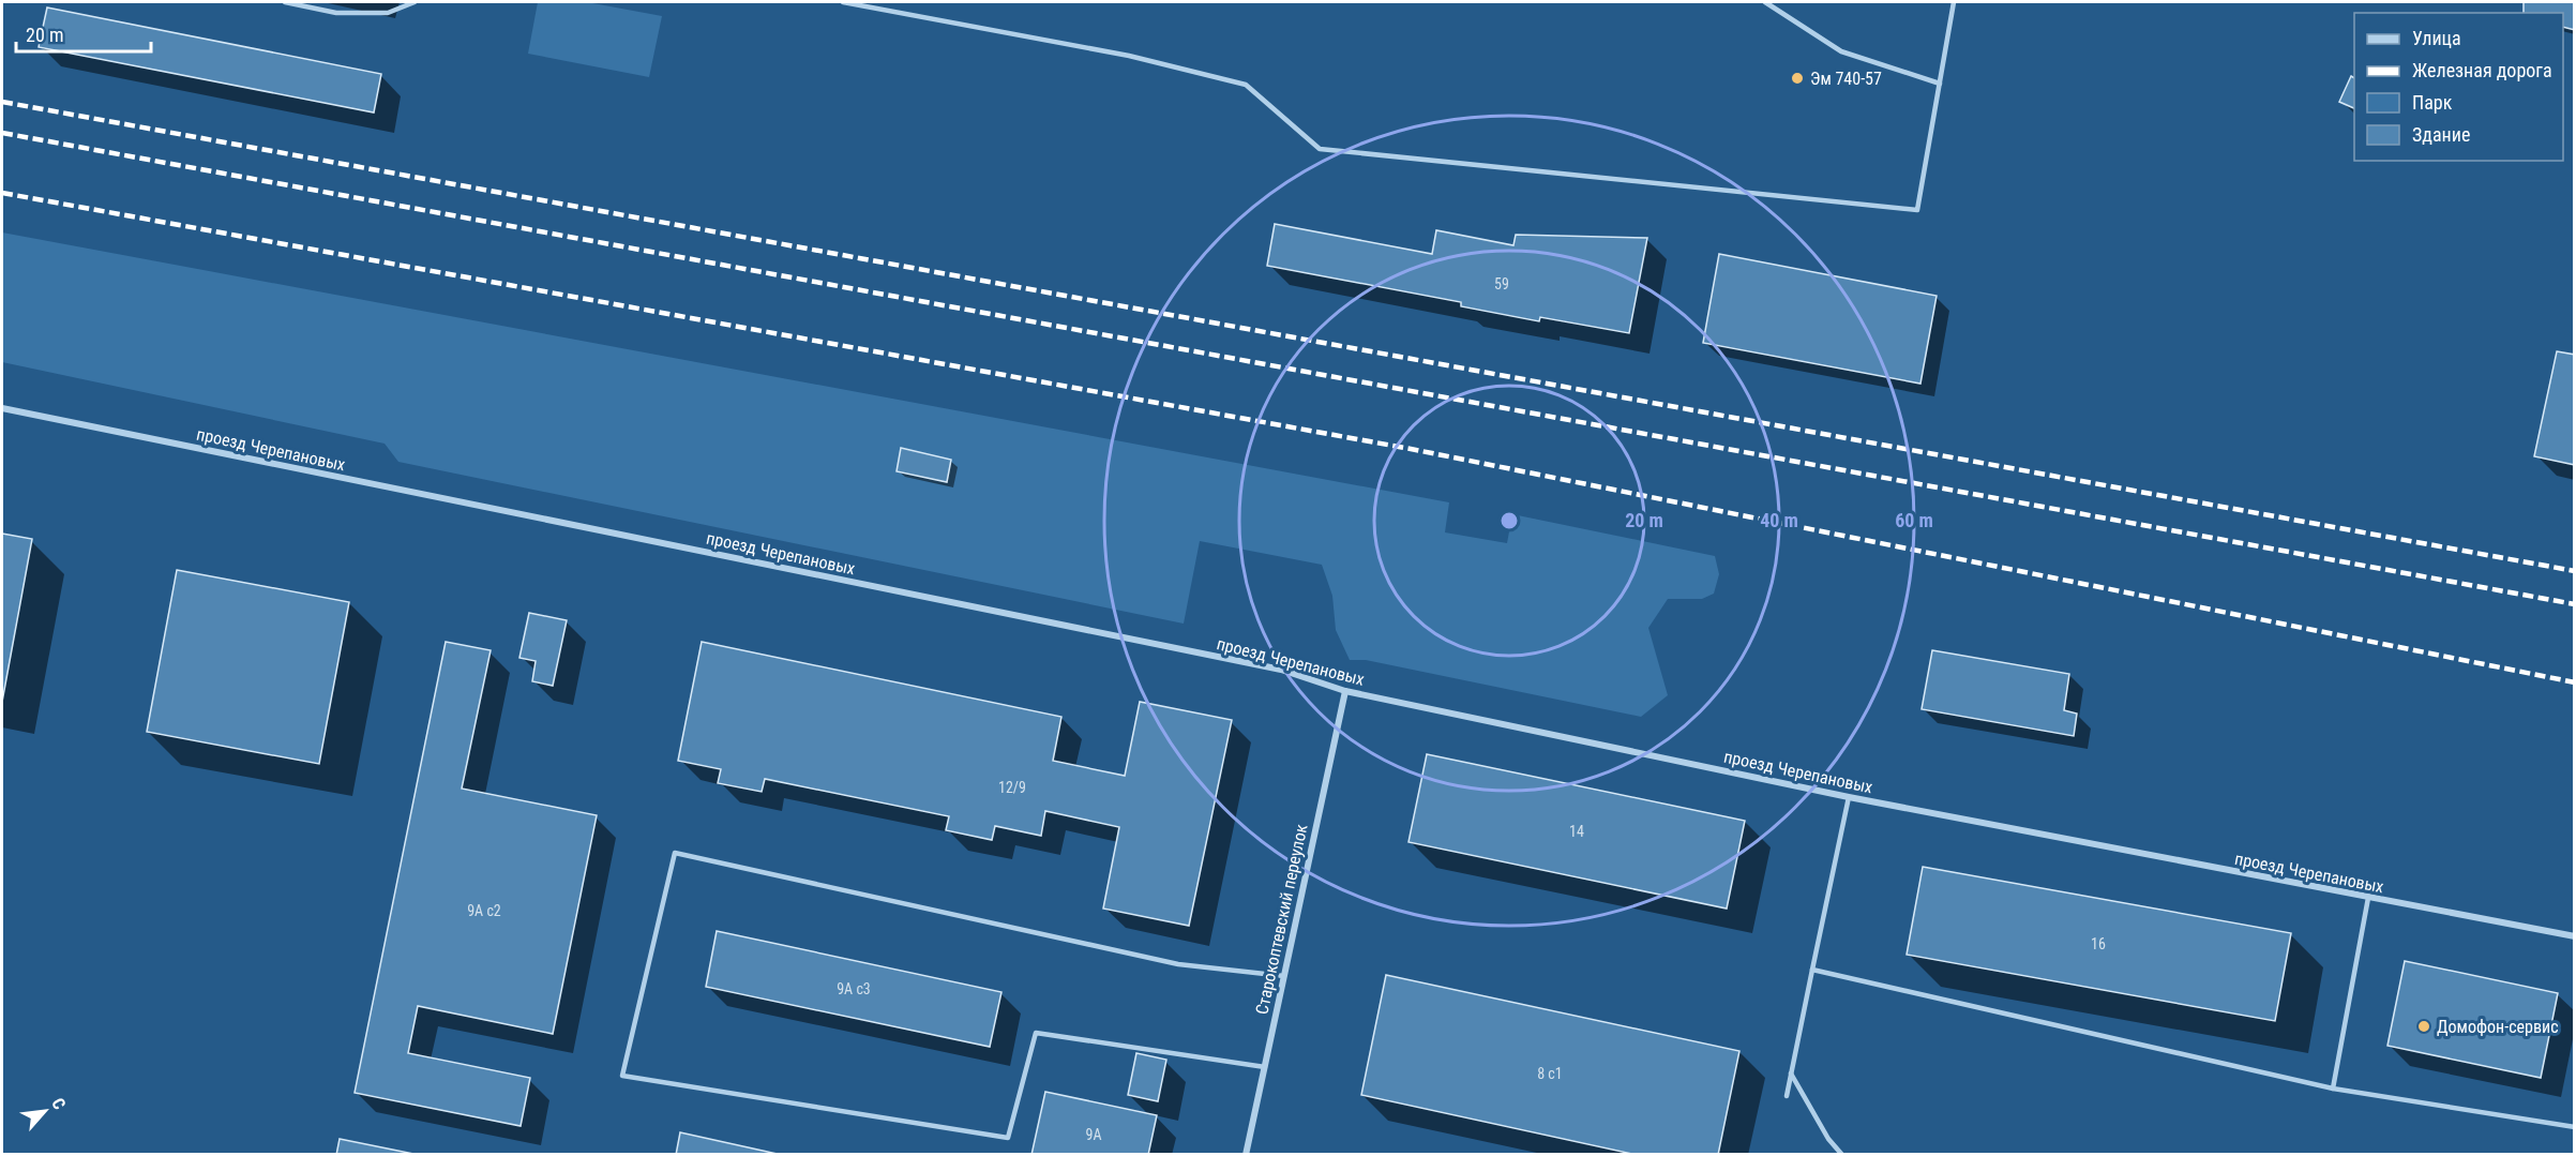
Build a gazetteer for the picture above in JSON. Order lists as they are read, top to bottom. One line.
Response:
{"streets":{"street":["проезд Черепановых","Старокоптевский переулок"]},"crossings":[["проезд Черепановых","Старокоптевский переулок"]],"places":["Эм 740-57","Домофон-сервис"],"house_numbers":["59","12/9","14","9А с2","16","9А с3","8 с1","9А"],"legend":["Улица","Железная дорога","Парк","Здание"],"scale_bar":"20 m","north":"top right","rings":["20 m","40 m","60 m"]}
